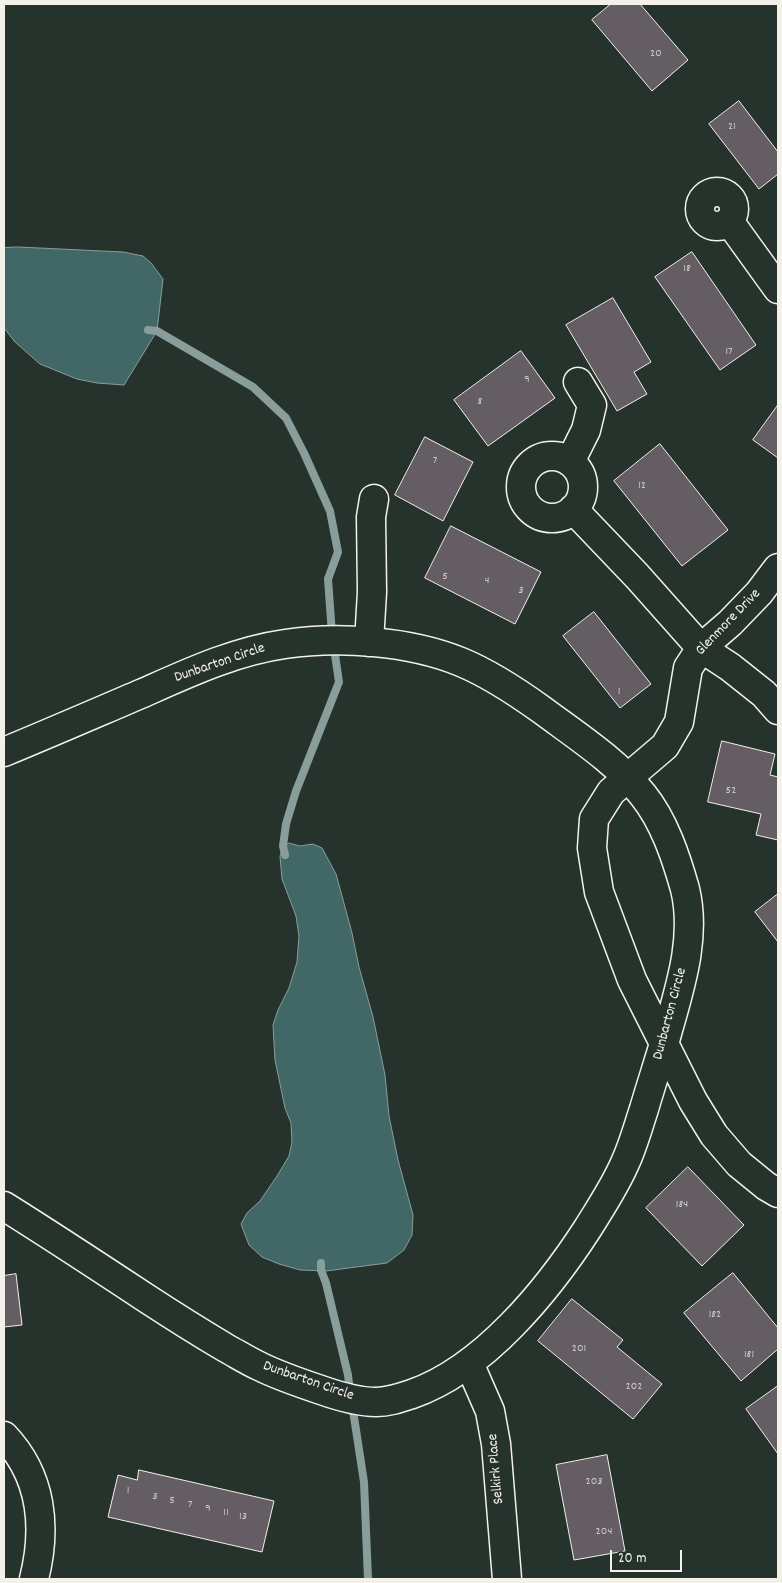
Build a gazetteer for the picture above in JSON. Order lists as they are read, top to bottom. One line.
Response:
{"streets":{"street":["Glenmore Drive","Dunbarton Circle","Selkirk Place"]},"crossings":[["Glenmore Drive","Dunbarton Circle"],["Dunbarton Circle","Selkirk Place"]],"house_numbers":["20","21","18","17","9","8","7","12","5","4","3","1","52","184","182","201","181","202","203","1","3","5","7","9","11","13","204"],"scale_bar":"20 m"}
